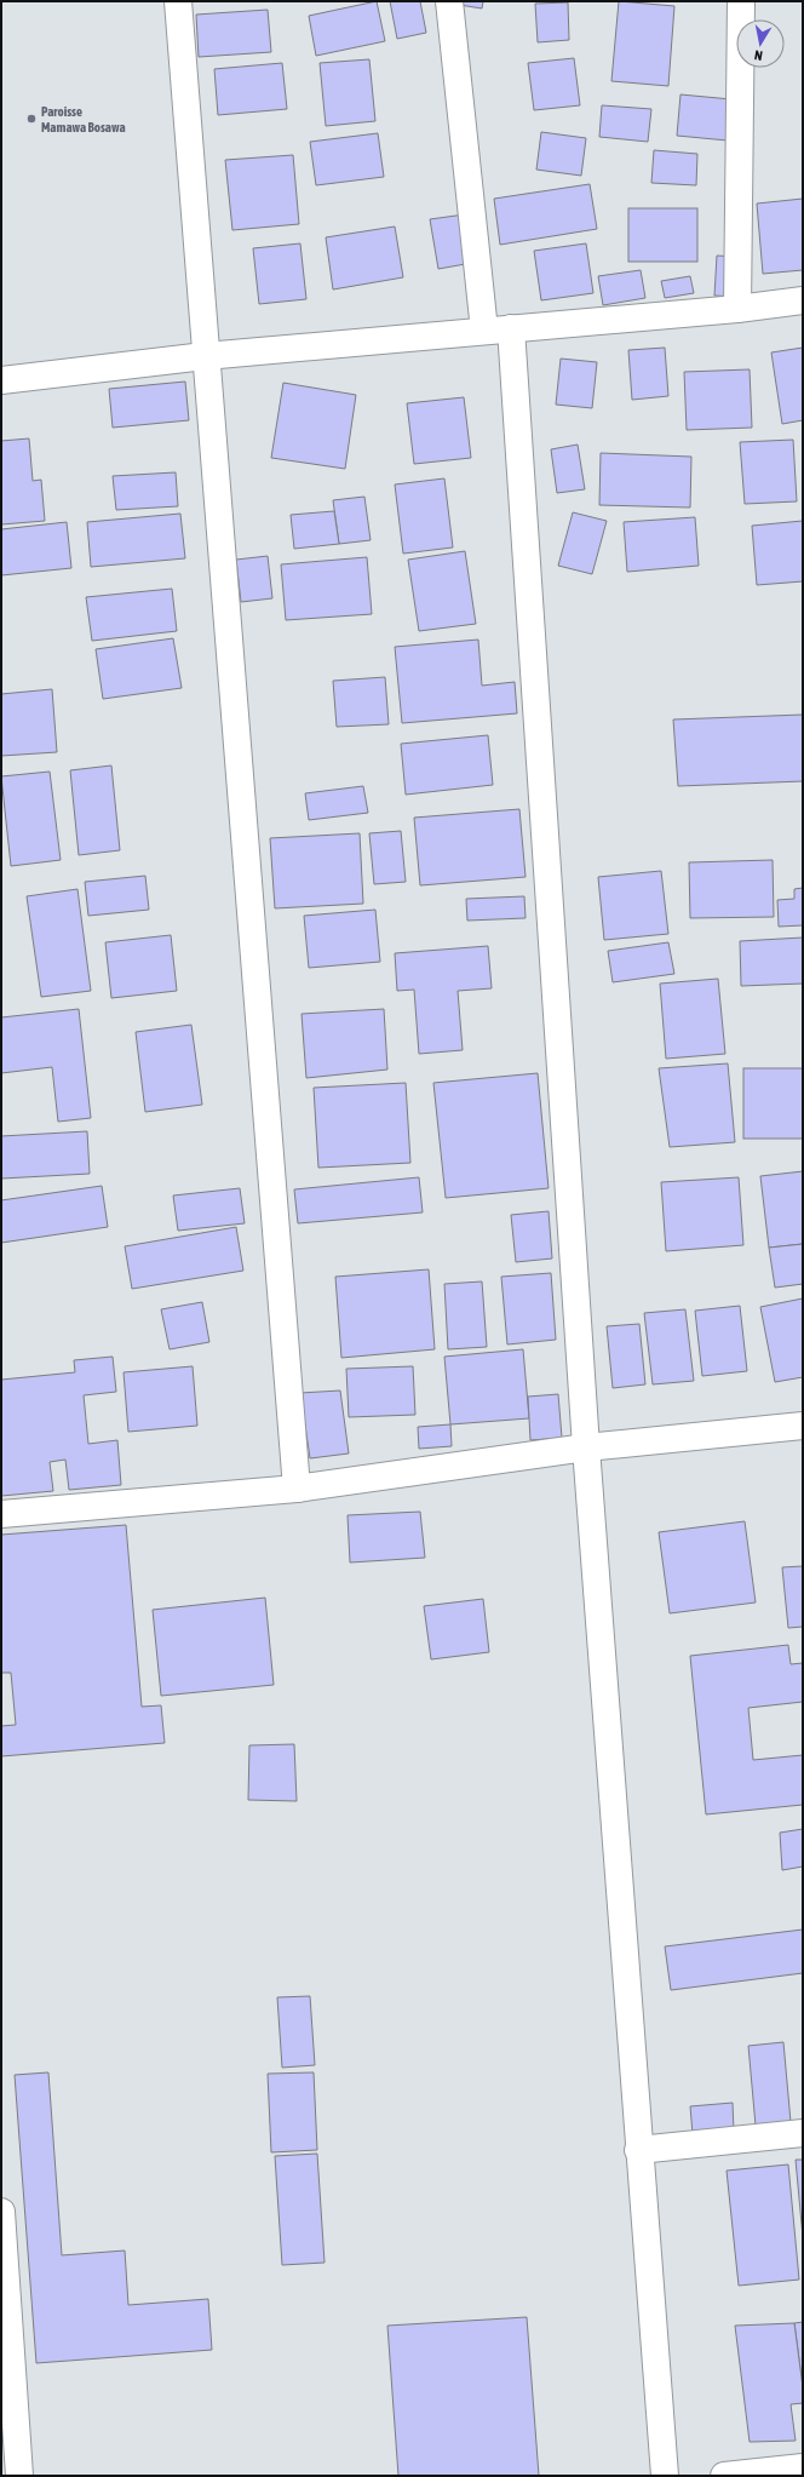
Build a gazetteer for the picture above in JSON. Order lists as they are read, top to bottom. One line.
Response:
{"places":["Paroisse Mamawa Bosawa"],"north":"bottom"}
